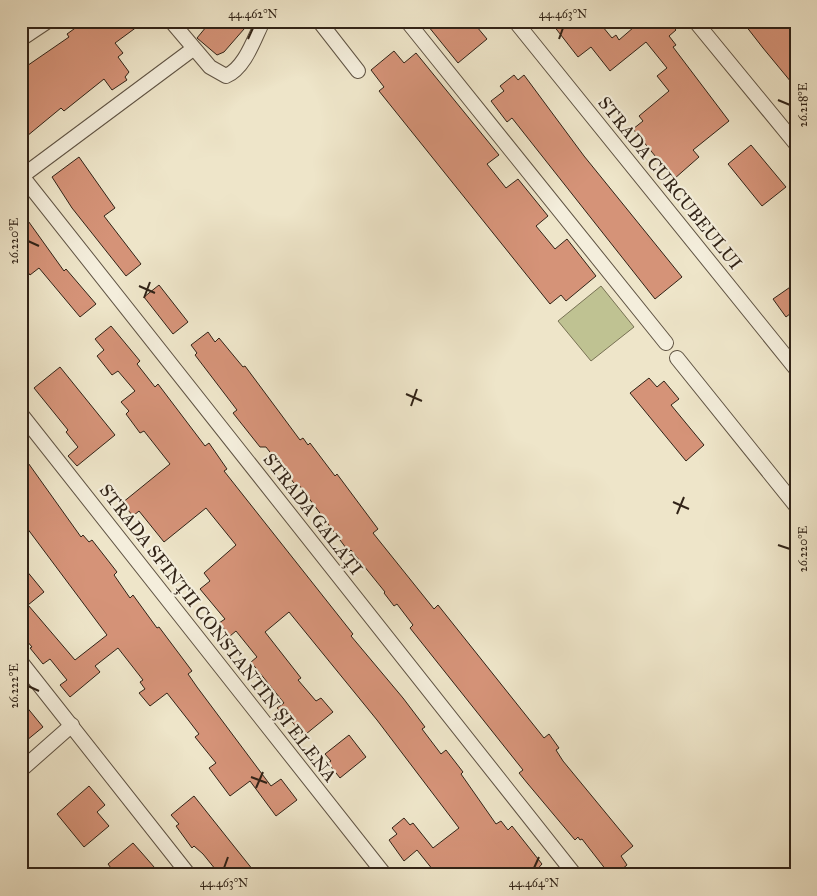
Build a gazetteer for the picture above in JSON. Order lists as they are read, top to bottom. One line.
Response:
{"streets":{"street":["STRADA CURCUBEULUI","STRADA GALAȚI","STRADA SFINȚII CONSTANTIN ȘI ELENA"]},"coordinates":["44.462°N","44.463°N","26.218°E","26.220°E","26.222°E","44.464°N"]}
